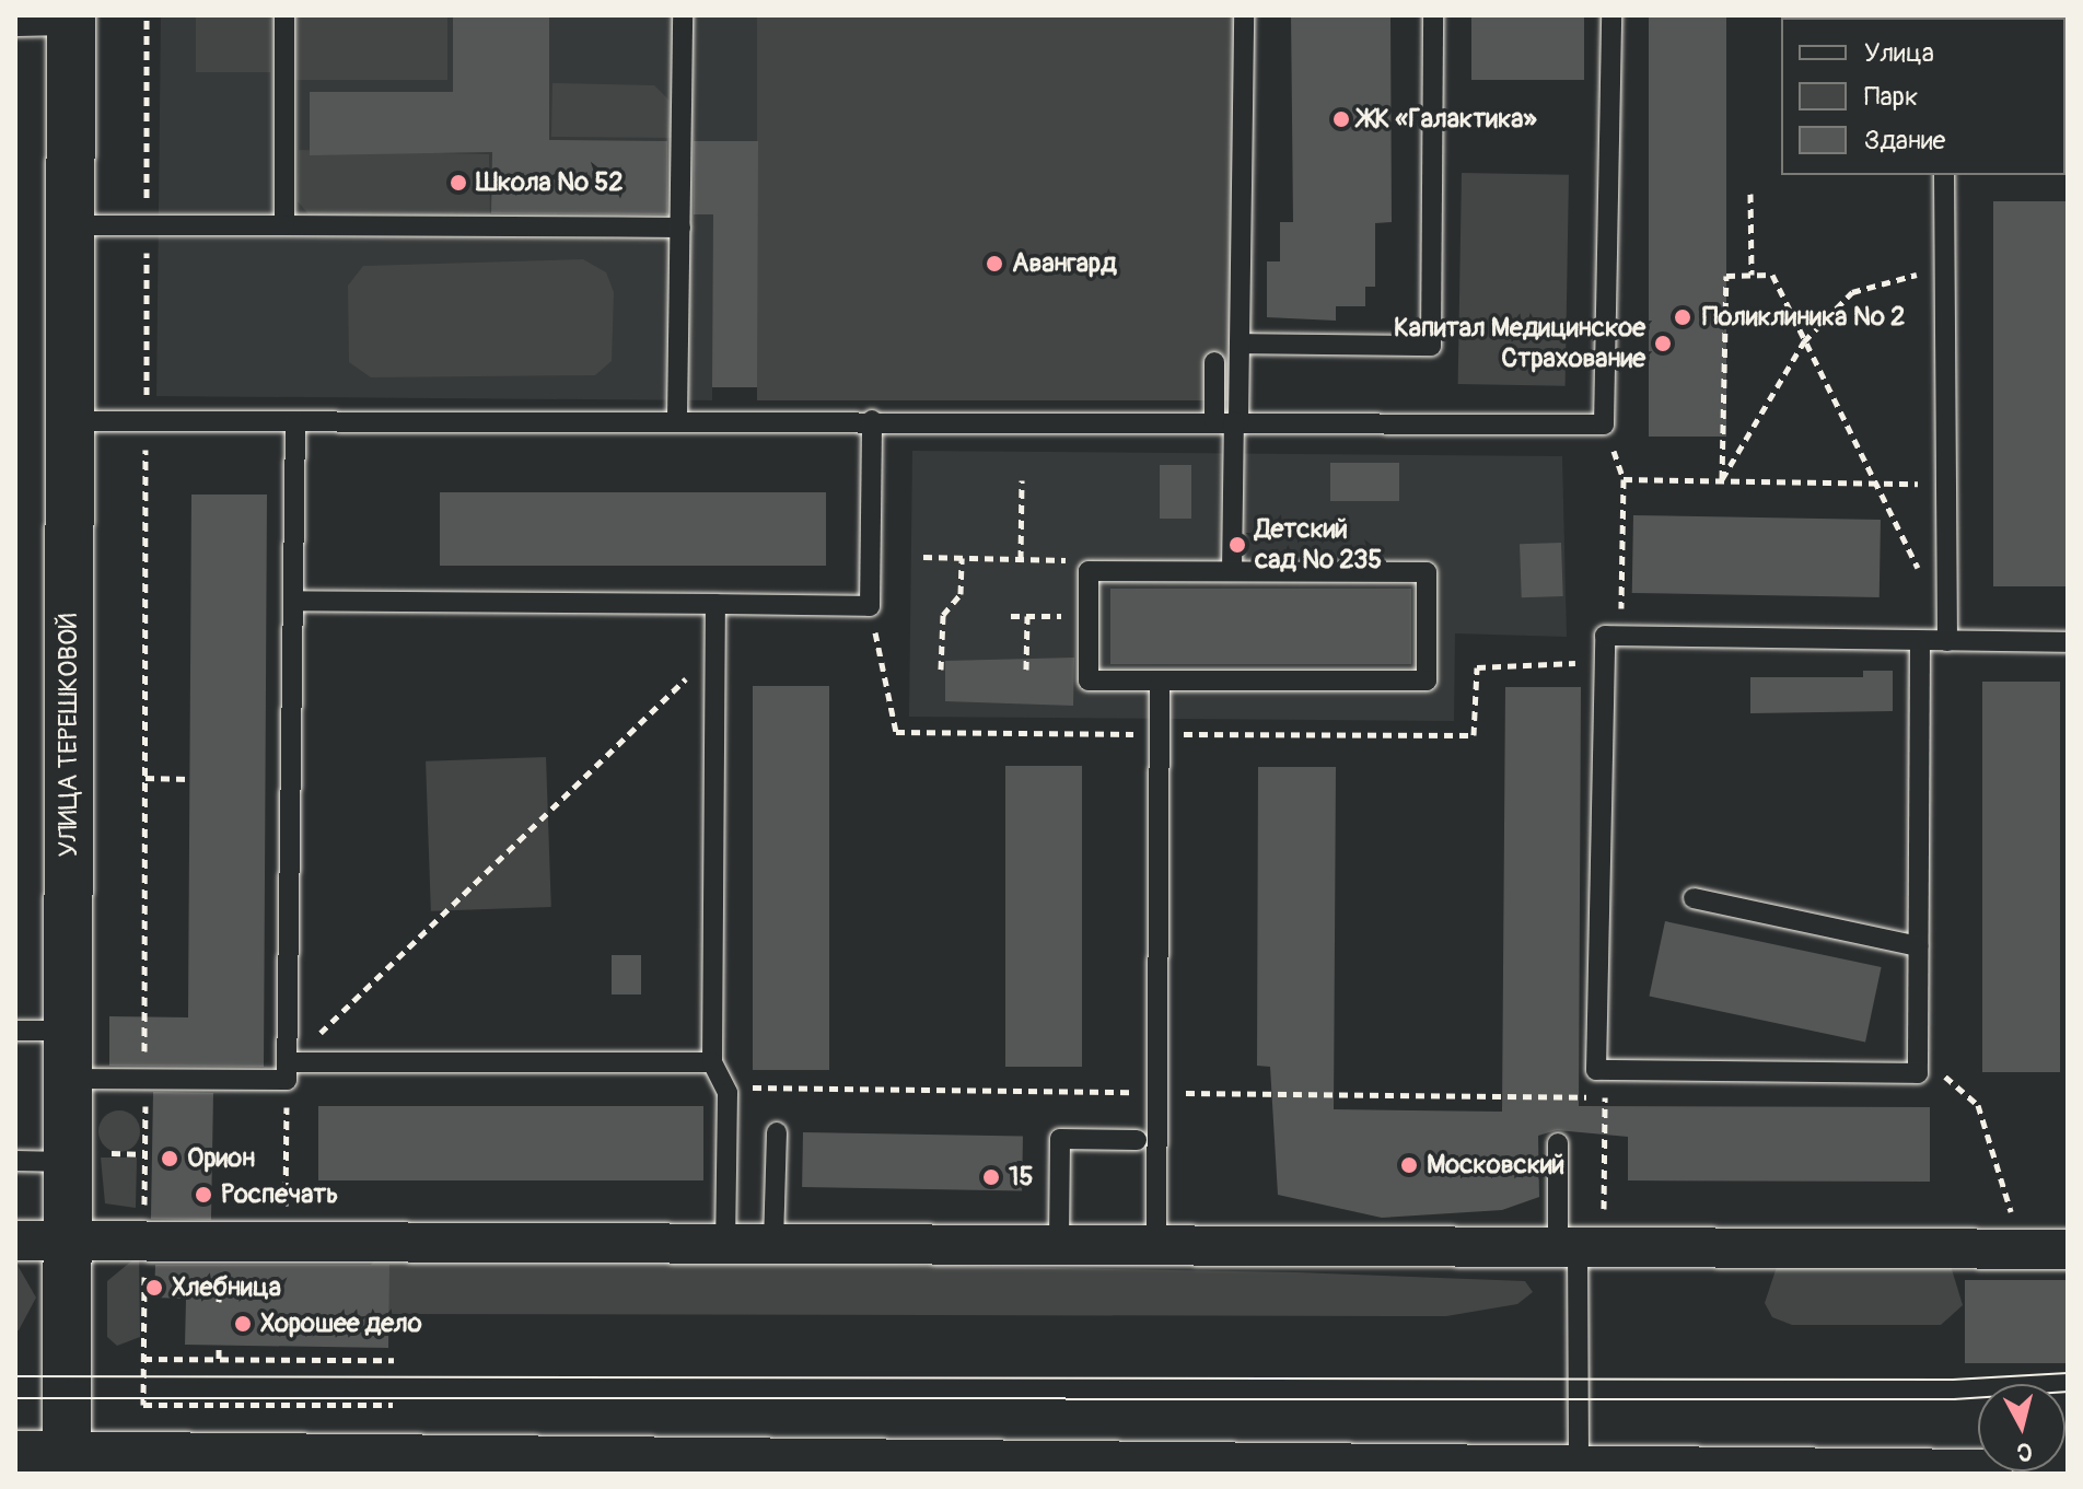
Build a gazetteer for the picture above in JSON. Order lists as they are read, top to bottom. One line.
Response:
{"streets":{"main road":["УЛИЦА ТЕРЕШКОВОЙ"]},"places":["ЖК «Галактика»","Школа № 52","Авангард","Поликлиника № 2","Капитал Медицинское Страхование","Детский сад № 235","Орион","Московский","15","Роспечать","Хлебница","Хорошее дело"],"legend":["Улица","Парк","Здание"],"north":"bottom"}
